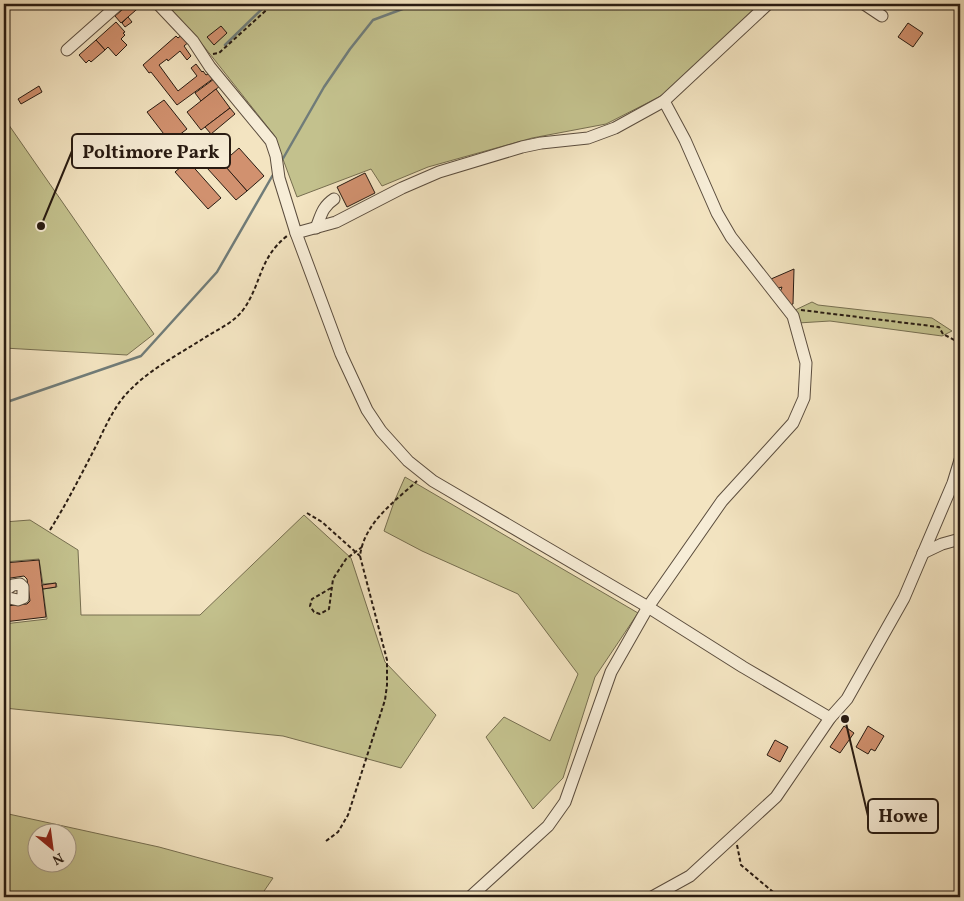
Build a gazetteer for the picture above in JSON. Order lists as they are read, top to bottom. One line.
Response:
{"places":["Poltimore Park","Howe"],"north":"bottom right"}
